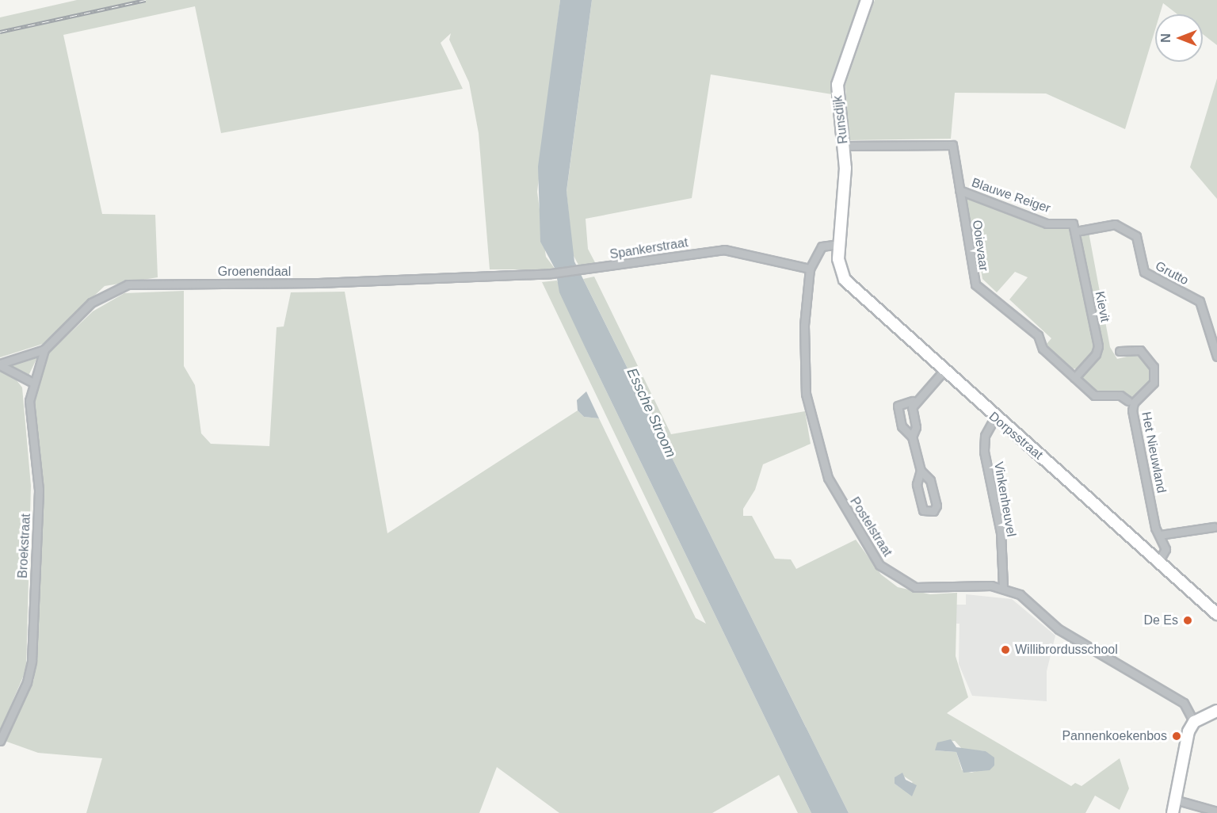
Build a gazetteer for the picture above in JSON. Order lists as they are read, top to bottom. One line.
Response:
{"streets":{"street":["Runsdijk","Blauwe Reiger","Ooievaar","Spankerstraat","Groenendaal","Grutto","Kievit","Dorpsstraat","Het Nieuwland","Vinkenheuvel","Postelstraat","Broekstraat"]},"crossings":[["Runsdijk","Ooievaar"],["Runsdijk","Dorpsstraat"],["Runsdijk","Postelstraat"],["Blauwe Reiger","Ooievaar"],["Blauwe Reiger","Grutto"],["Blauwe Reiger","Kievit"],["Ooievaar","Kievit"],["Spankerstraat","Groenendaal"],["Spankerstraat","Postelstraat"],["Groenendaal","Broekstraat"],["Grutto","Kievit"],["Dorpsstraat","Het Nieuwland"],["Dorpsstraat","Vinkenheuvel"],["Dorpsstraat","Postelstraat"],["Vinkenheuvel","Postelstraat"]],"water":["Essche Stroom"],"places":["De Es","Willibrordusschool","Pannenkoekenbos"],"north":"left"}
